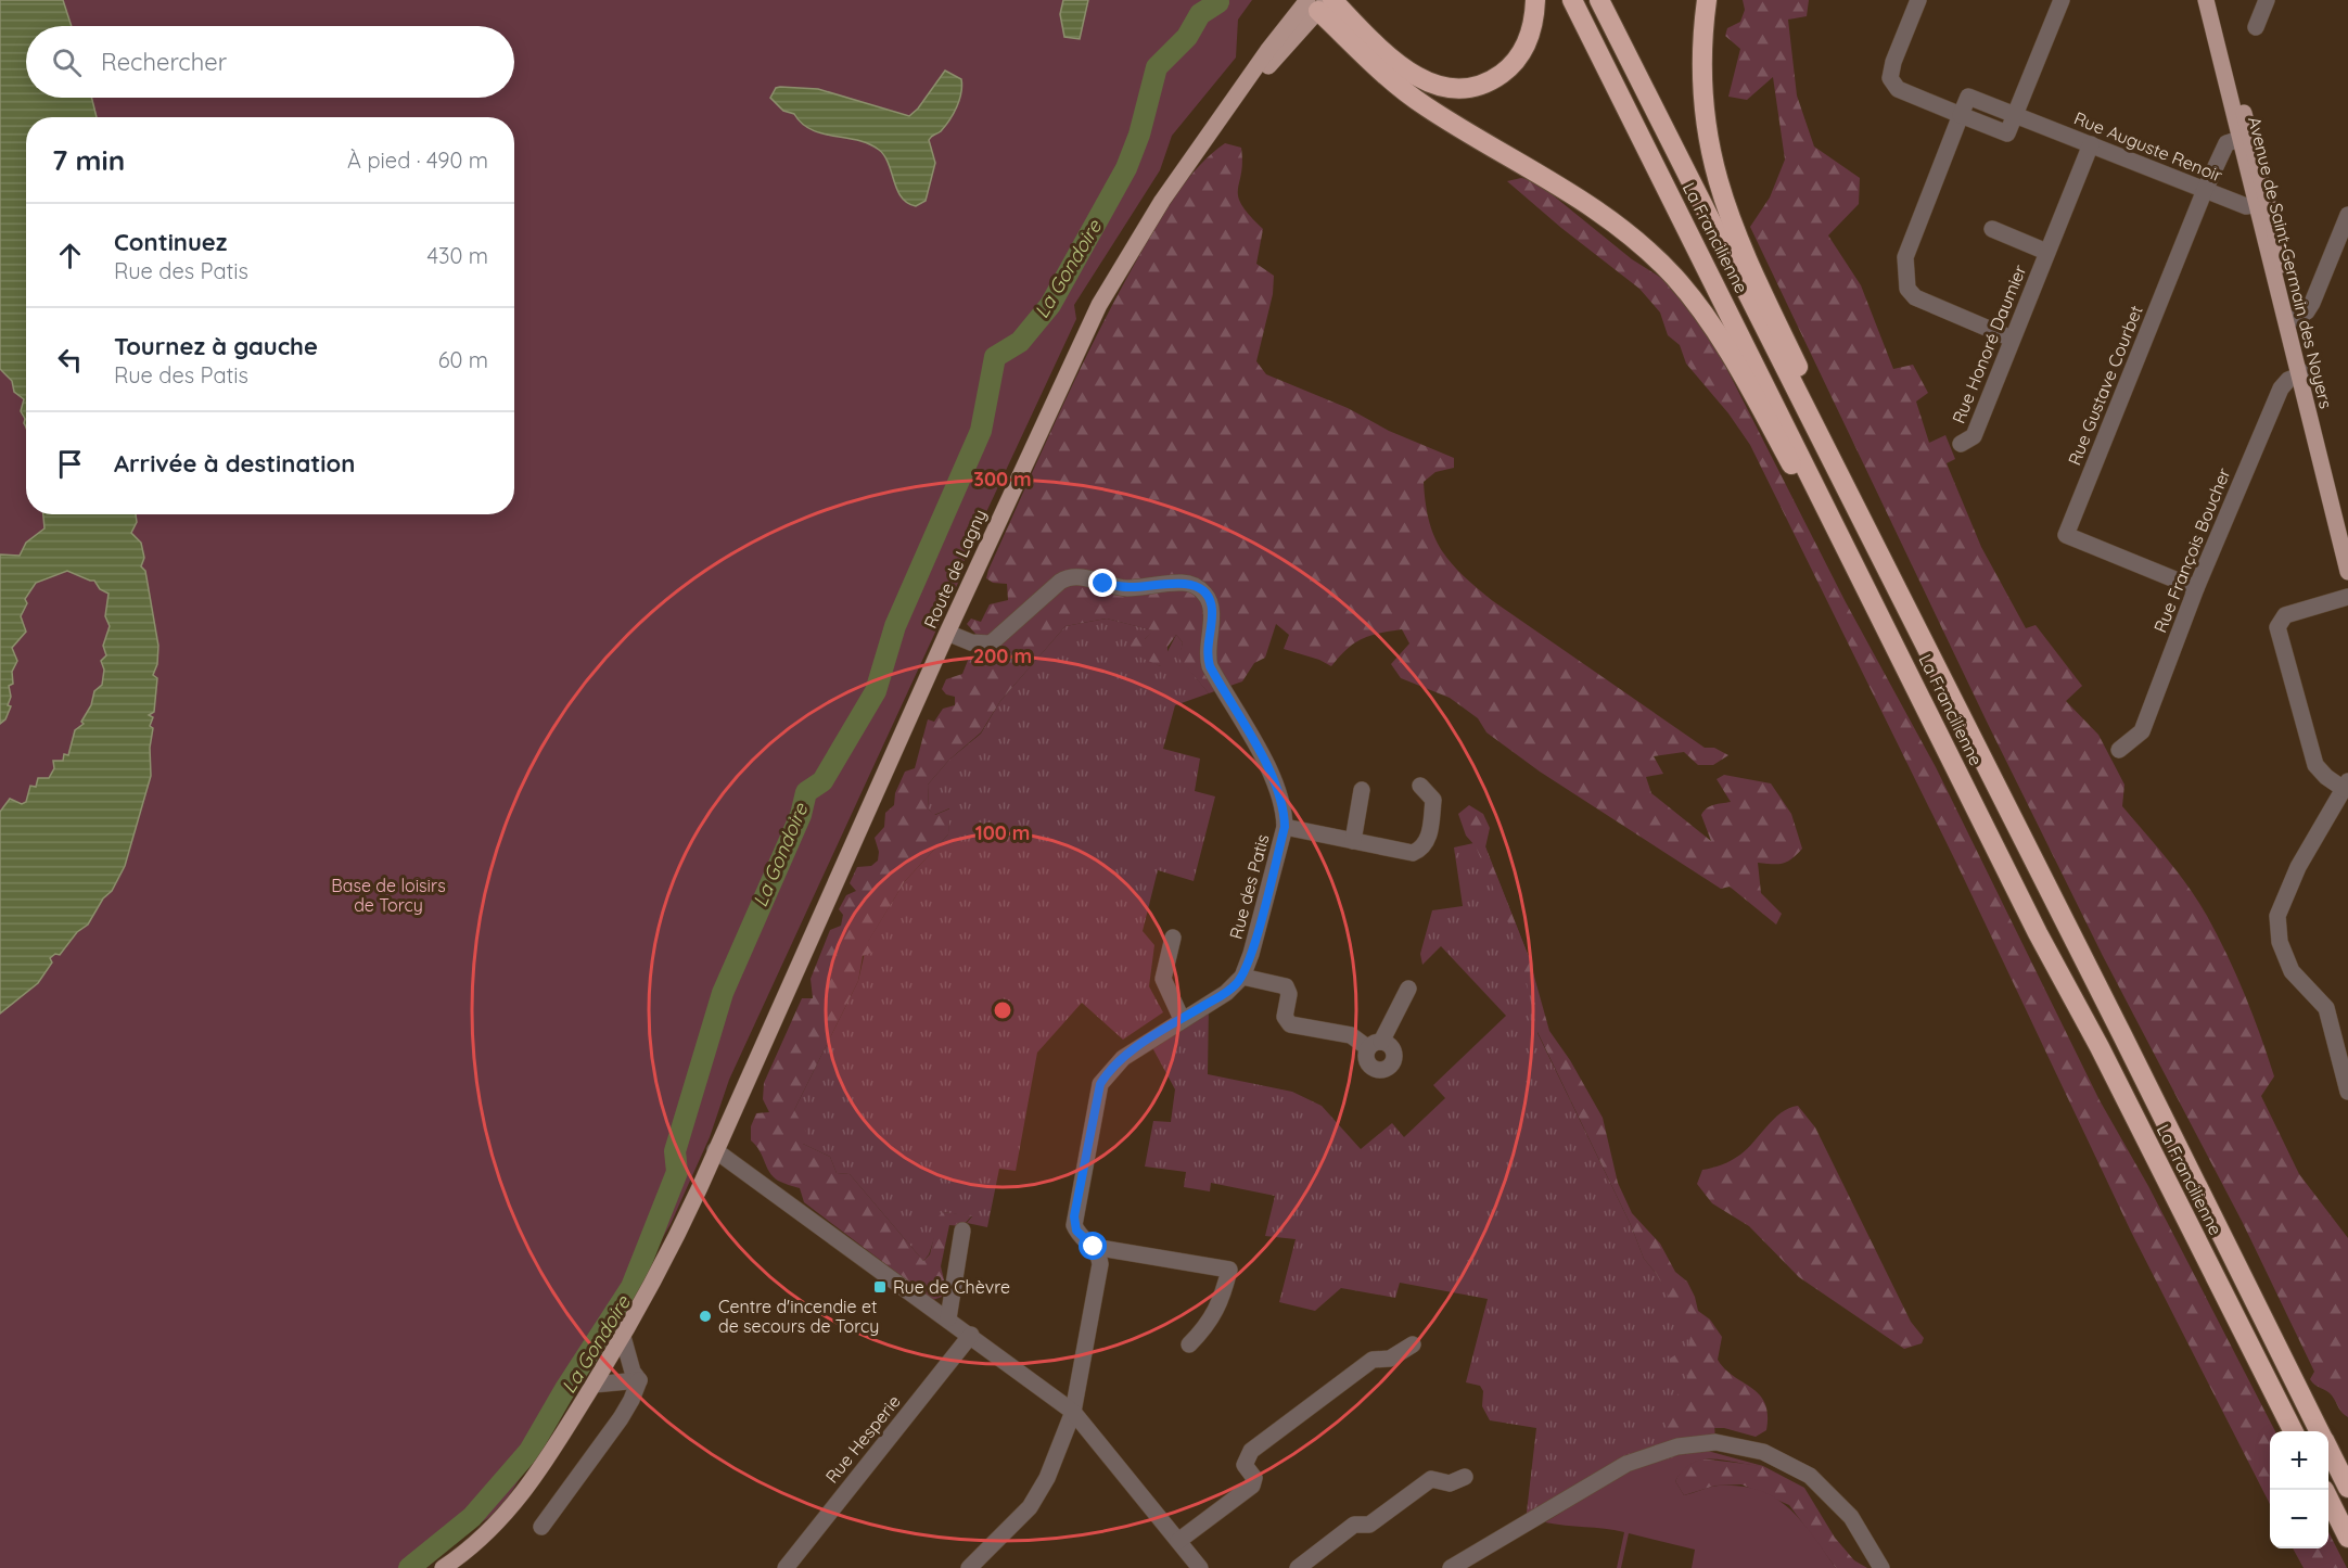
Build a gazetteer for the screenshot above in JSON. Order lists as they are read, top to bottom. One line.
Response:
{"streets":{"highway":["La Francilienne"],"main road":["Avenue de Saint-Germain des Noyers","Route de Lagny"],"street":["Rue Auguste Renoir","Rue Honoré Daumier","Rue Gustave Courbet","Rue François Boucher","Rue des Patis","Rue Hesperie"]},"crossings":[["Rue Auguste Renoir","Avenue de Saint-Germain des Noyers"],["Rue Auguste Renoir","Rue Honoré Daumier"],["Rue Auguste Renoir","Rue Gustave Courbet"],["Avenue de Saint-Germain des Noyers","Rue Gustave Courbet"],["Avenue de Saint-Germain des Noyers","Rue François Boucher"],["Rue Gustave Courbet","Rue François Boucher"],["Route de Lagny","Rue des Patis"]],"water":["La Gondoire"],"parks":["Base de loisirs de Torcy"],"places":{"transit":["Rue de Chèvre"],"other":["Centre d'incendie et de secours de Torcy"]},"page":{"search":"Rechercher","heading":["7 min","À pied · 490 m"],"list":[["Continuez","Rue des Patis","430 m"],["Tournez à gauche","Rue des Patis","60 m"],"Arrivée à destination"],"map_buttons":["+","−"]},"rings":["300 m","200 m","100 m"]}
